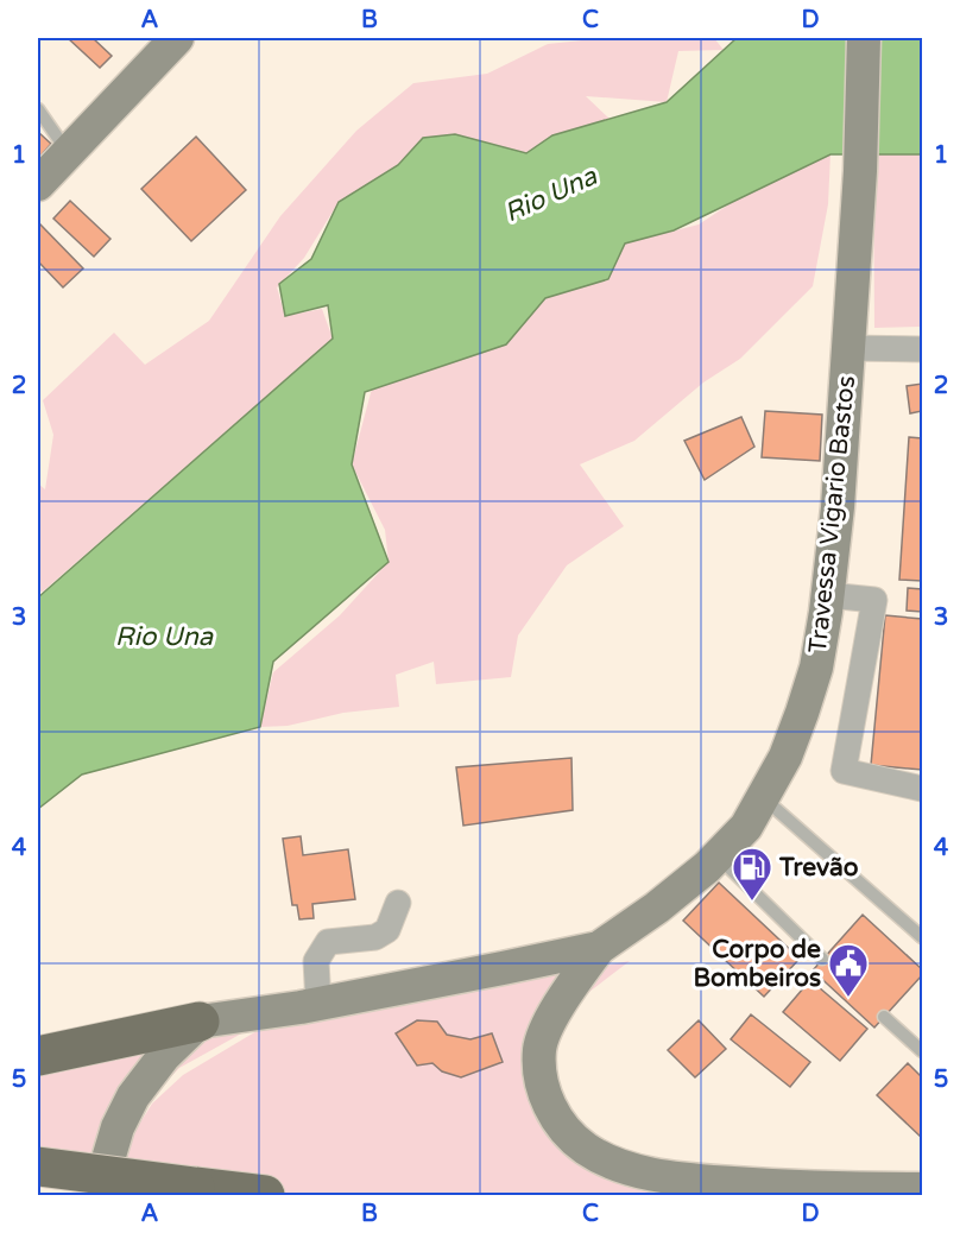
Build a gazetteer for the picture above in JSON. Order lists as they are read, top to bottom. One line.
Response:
{"streets":{"main road":["Travessa Vigario Bastos"]},"water":["Rio Una"],"places":{"fuel station":["Trevão"],"public building":["Corpo de Bombeiros"]},"grid":{"columns":["A","B","C","D"],"rows":["1","2","3","4","5"]}}
